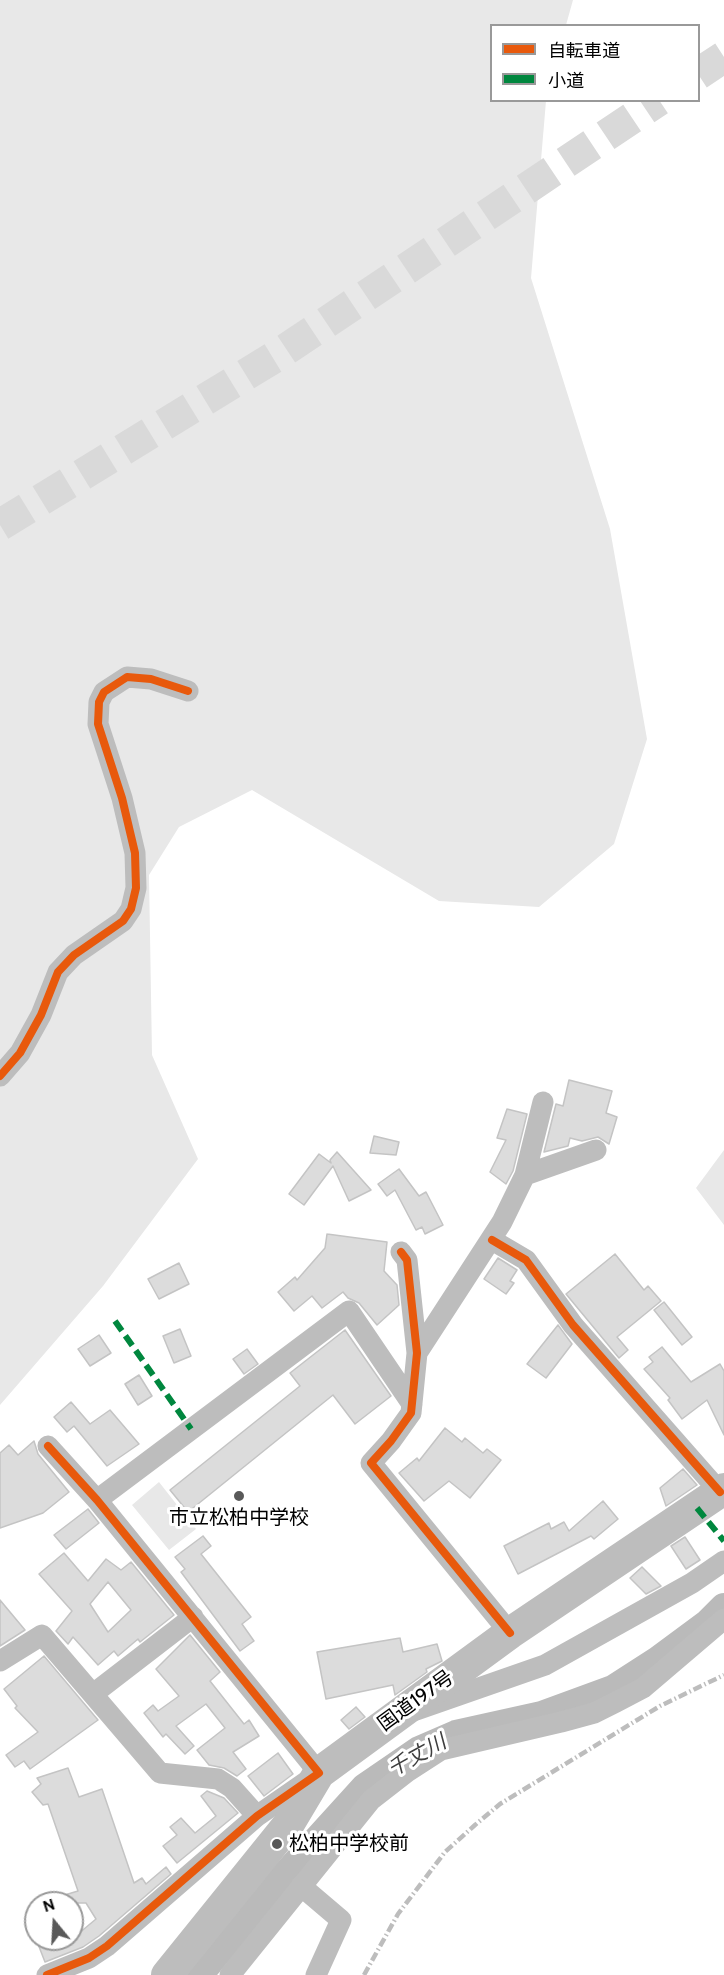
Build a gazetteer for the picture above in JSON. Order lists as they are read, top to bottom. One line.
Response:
{"streets":{"highway":["国道197号"]},"water":["千丈川"],"places":["市立松柏中学校","松柏中学校前"],"legend":["自転車道","小道"],"north":"top"}
